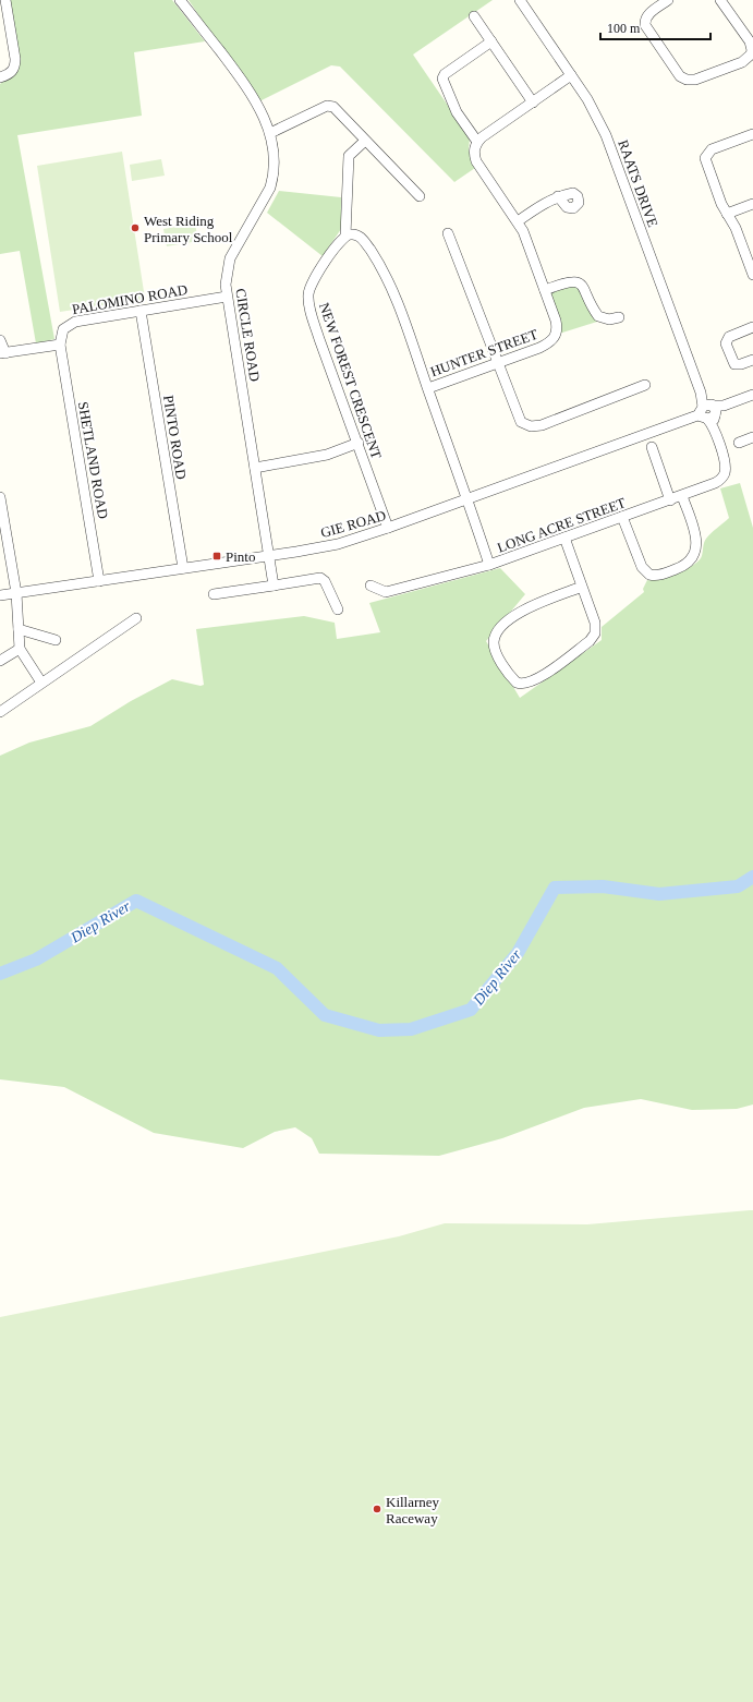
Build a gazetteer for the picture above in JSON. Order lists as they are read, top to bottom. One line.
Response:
{"streets":{"street":["RAATS DRIVE","PALOMINO ROAD","CIRCLE ROAD","HUNTER STREET","NEW FOREST CRESCENT","PINTO ROAD","SHETLAND ROAD","GIE ROAD","LONG ACRE STREET"]},"crossings":[["RAATS DRIVE","GIE ROAD"],["RAATS DRIVE","LONG ACRE STREET"],["PALOMINO ROAD","CIRCLE ROAD"],["PALOMINO ROAD","PINTO ROAD"],["PALOMINO ROAD","SHETLAND ROAD"],["CIRCLE ROAD","GIE ROAD"],["NEW FOREST CRESCENT","GIE ROAD"],["PINTO ROAD","GIE ROAD"],["SHETLAND ROAD","GIE ROAD"],["GIE ROAD","LONG ACRE STREET"]],"water":["Diep River"],"places":{"other":["West Riding Primary School","Killarney Raceway"],"transit":["Pinto"]},"scale_bar":"100 m"}
